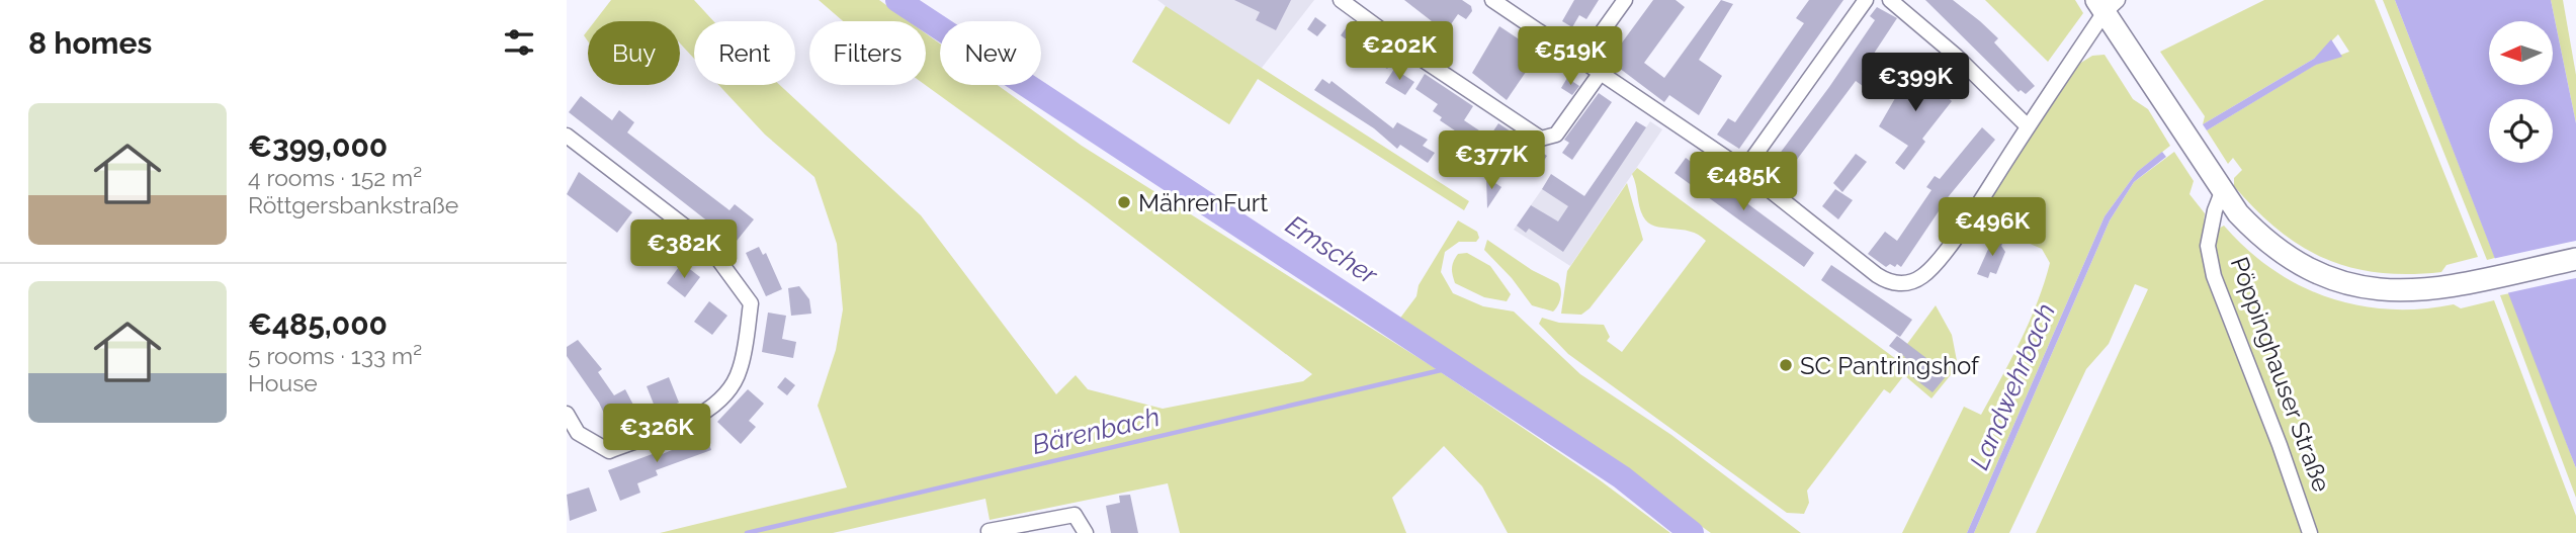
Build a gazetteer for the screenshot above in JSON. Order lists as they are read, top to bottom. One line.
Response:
{"streets":{"main road":["Pöppinghauser Straße"]},"water":["Emscher","Landwehrbach","Bärenbach"],"places":["MährenFurt","SC Pantringshof"],"north":"left","page":{"heading":"8 homes","price":["€202K","€519K","€399K","€377K","€485K","€496K","€382K","€326K"],"chip":["Buy","Rent","Filters","New"],"list":[{"name":"€399,000","note":"4 rooms · 152 m² · Röttgersbankstraße"},{"name":"€485,000","note":"5 rooms · 133 m² · House"}]}}
